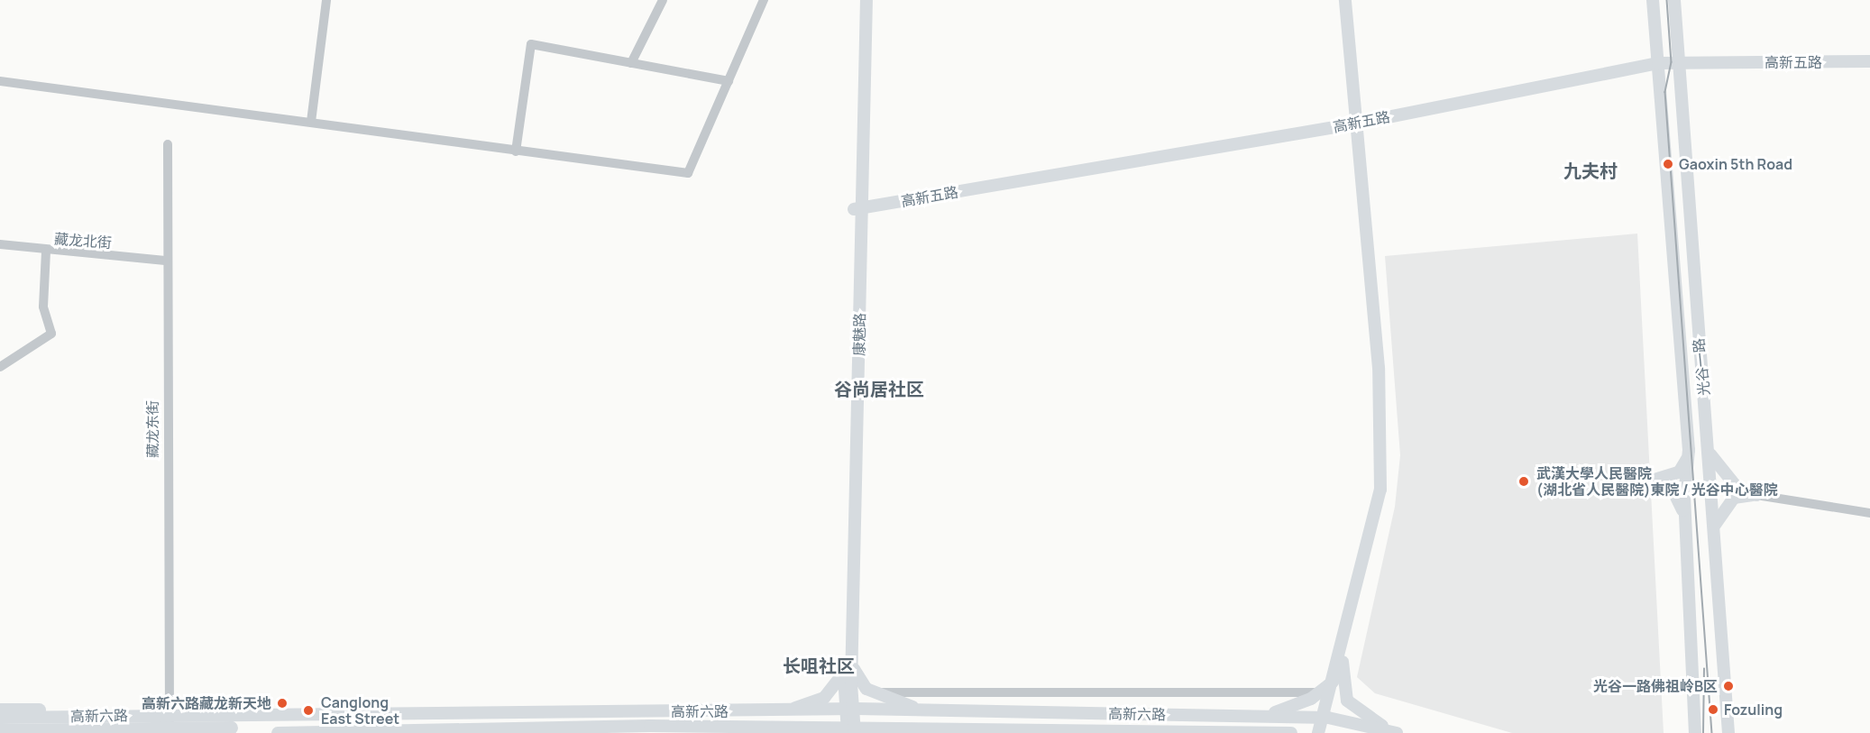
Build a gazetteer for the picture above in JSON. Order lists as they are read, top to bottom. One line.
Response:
{"streets":{"main road":["高新五路","康魅路","光谷一路","高新六路"],"street":["藏龙北街","藏龙东街"]},"crossings":[["高新五路","康魅路"],["高新五路","光谷一路"],["藏龙北街","藏龙东街"],["康魅路","高新六路"],["藏龙东街","高新六路"]],"districts":["九夫村","谷尚居社区","长咀社区"],"places":["Gaoxin 5th Road","武漢大學人民醫院 (湖北省人民醫院)東院 / 光谷中心醫院","光谷一路佛祖岭B区","高新六路藏龙新天地","Fozuling","Canglong East Street"]}
